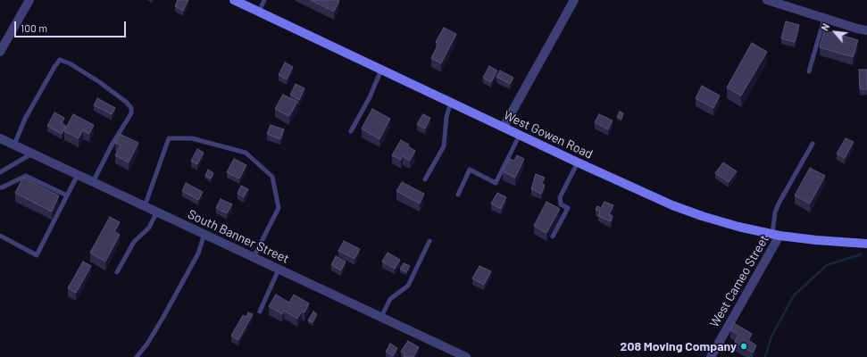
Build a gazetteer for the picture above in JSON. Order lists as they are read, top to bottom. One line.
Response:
{"streets":{"street":["West Gowen Road","South Banner Street","West Cameo Street"]},"crossings":[["West Gowen Road","West Cameo Street"]],"places":["208 Moving Company"],"scale_bar":"100 m","north":"top left"}
